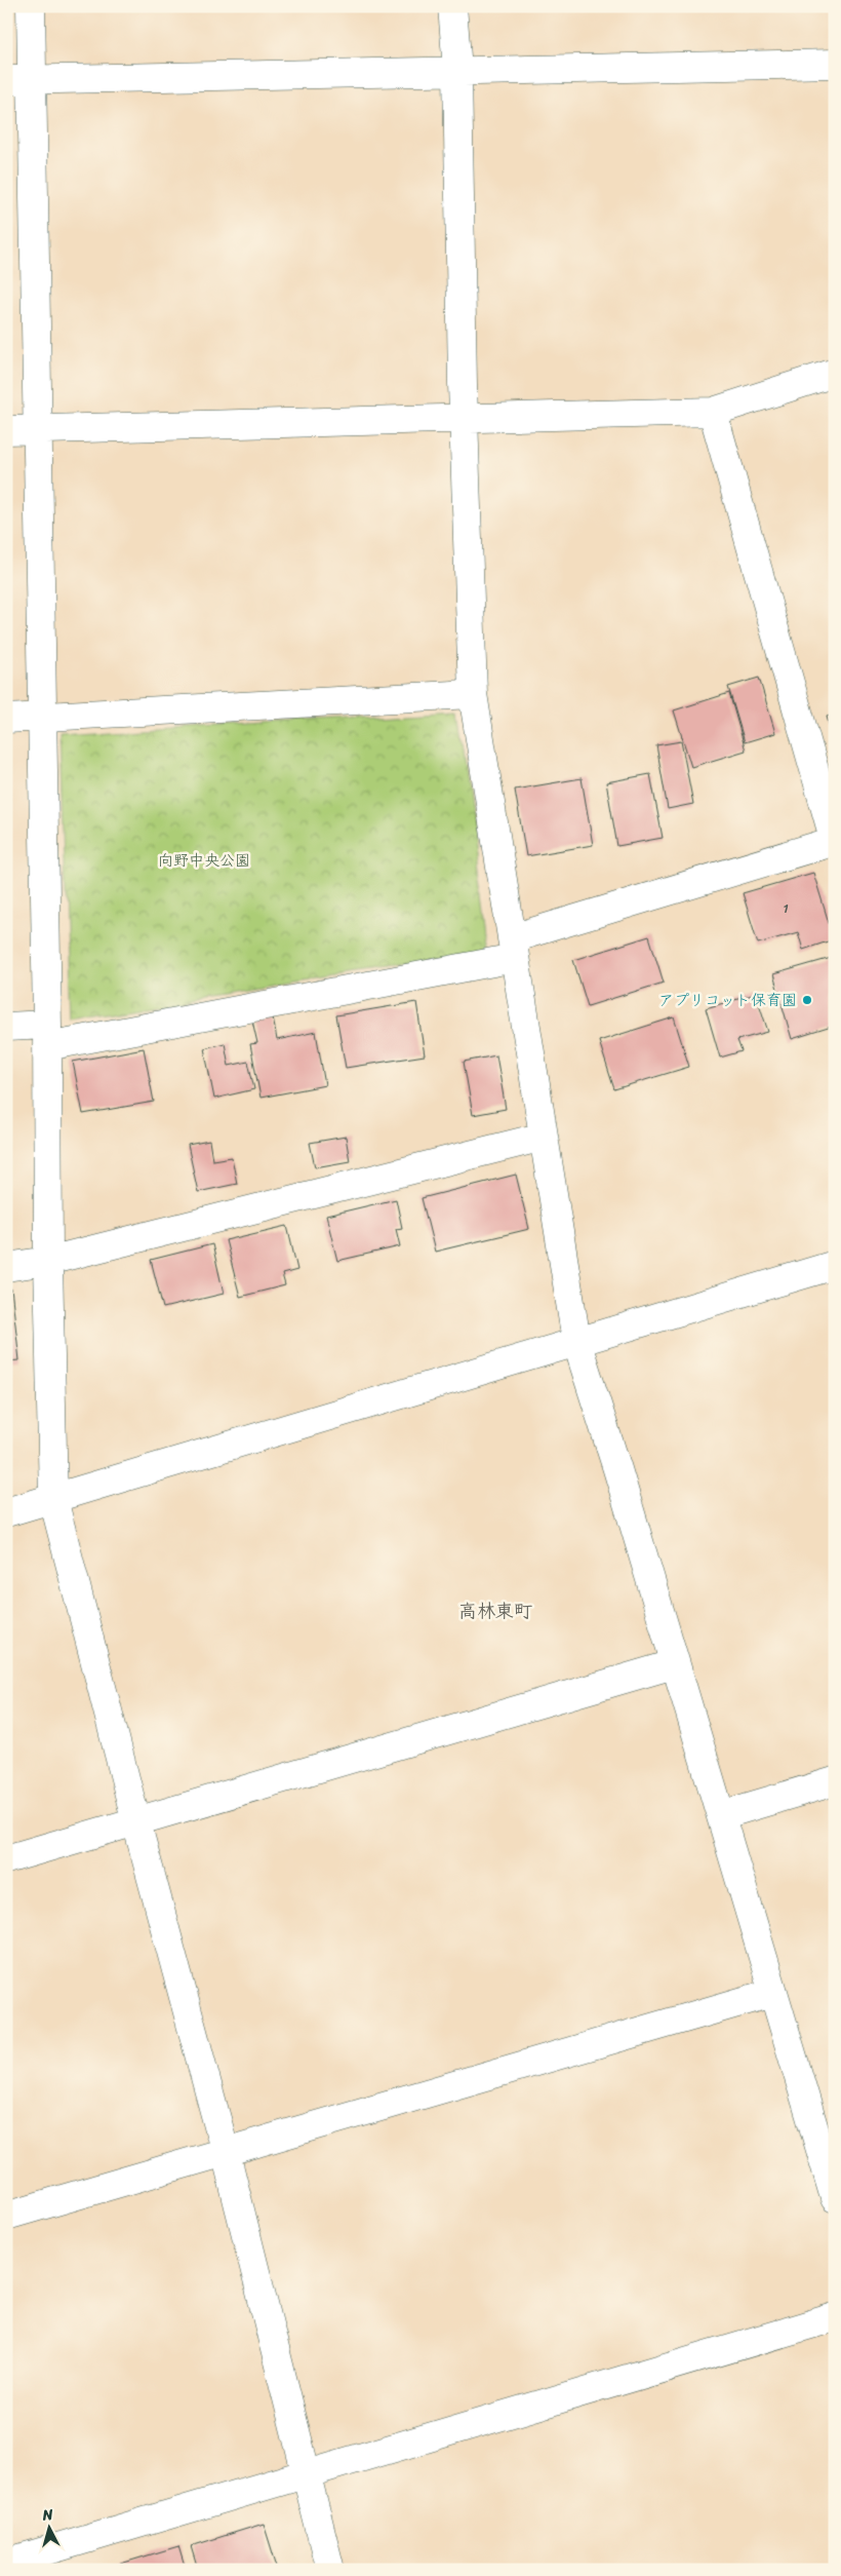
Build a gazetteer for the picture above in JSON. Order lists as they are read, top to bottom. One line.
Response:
{"districts":["高林東町"],"parks":["向野中央公園"],"places":["アプリコット保育園"],"house_numbers":["1"],"north":"top"}
